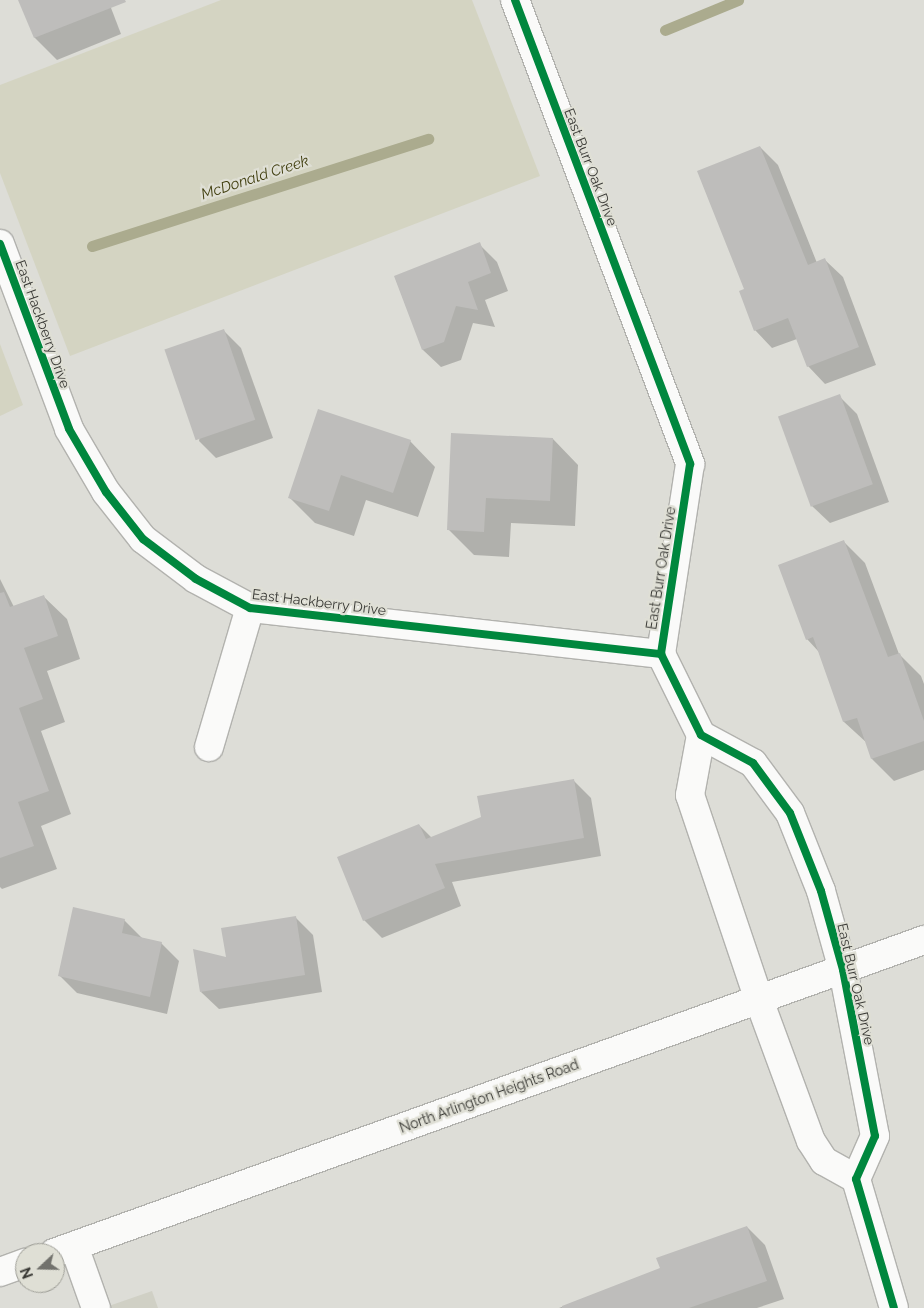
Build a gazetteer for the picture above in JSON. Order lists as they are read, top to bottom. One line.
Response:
{"streets":{"street":["East Burr Oak Drive","East Hackberry Drive","North Arlington Heights Road"]},"crossings":[["East Burr Oak Drive","East Hackberry Drive"],["East Burr Oak Drive","North Arlington Heights Road"]],"water":["McDonald Creek"],"north":"left"}
